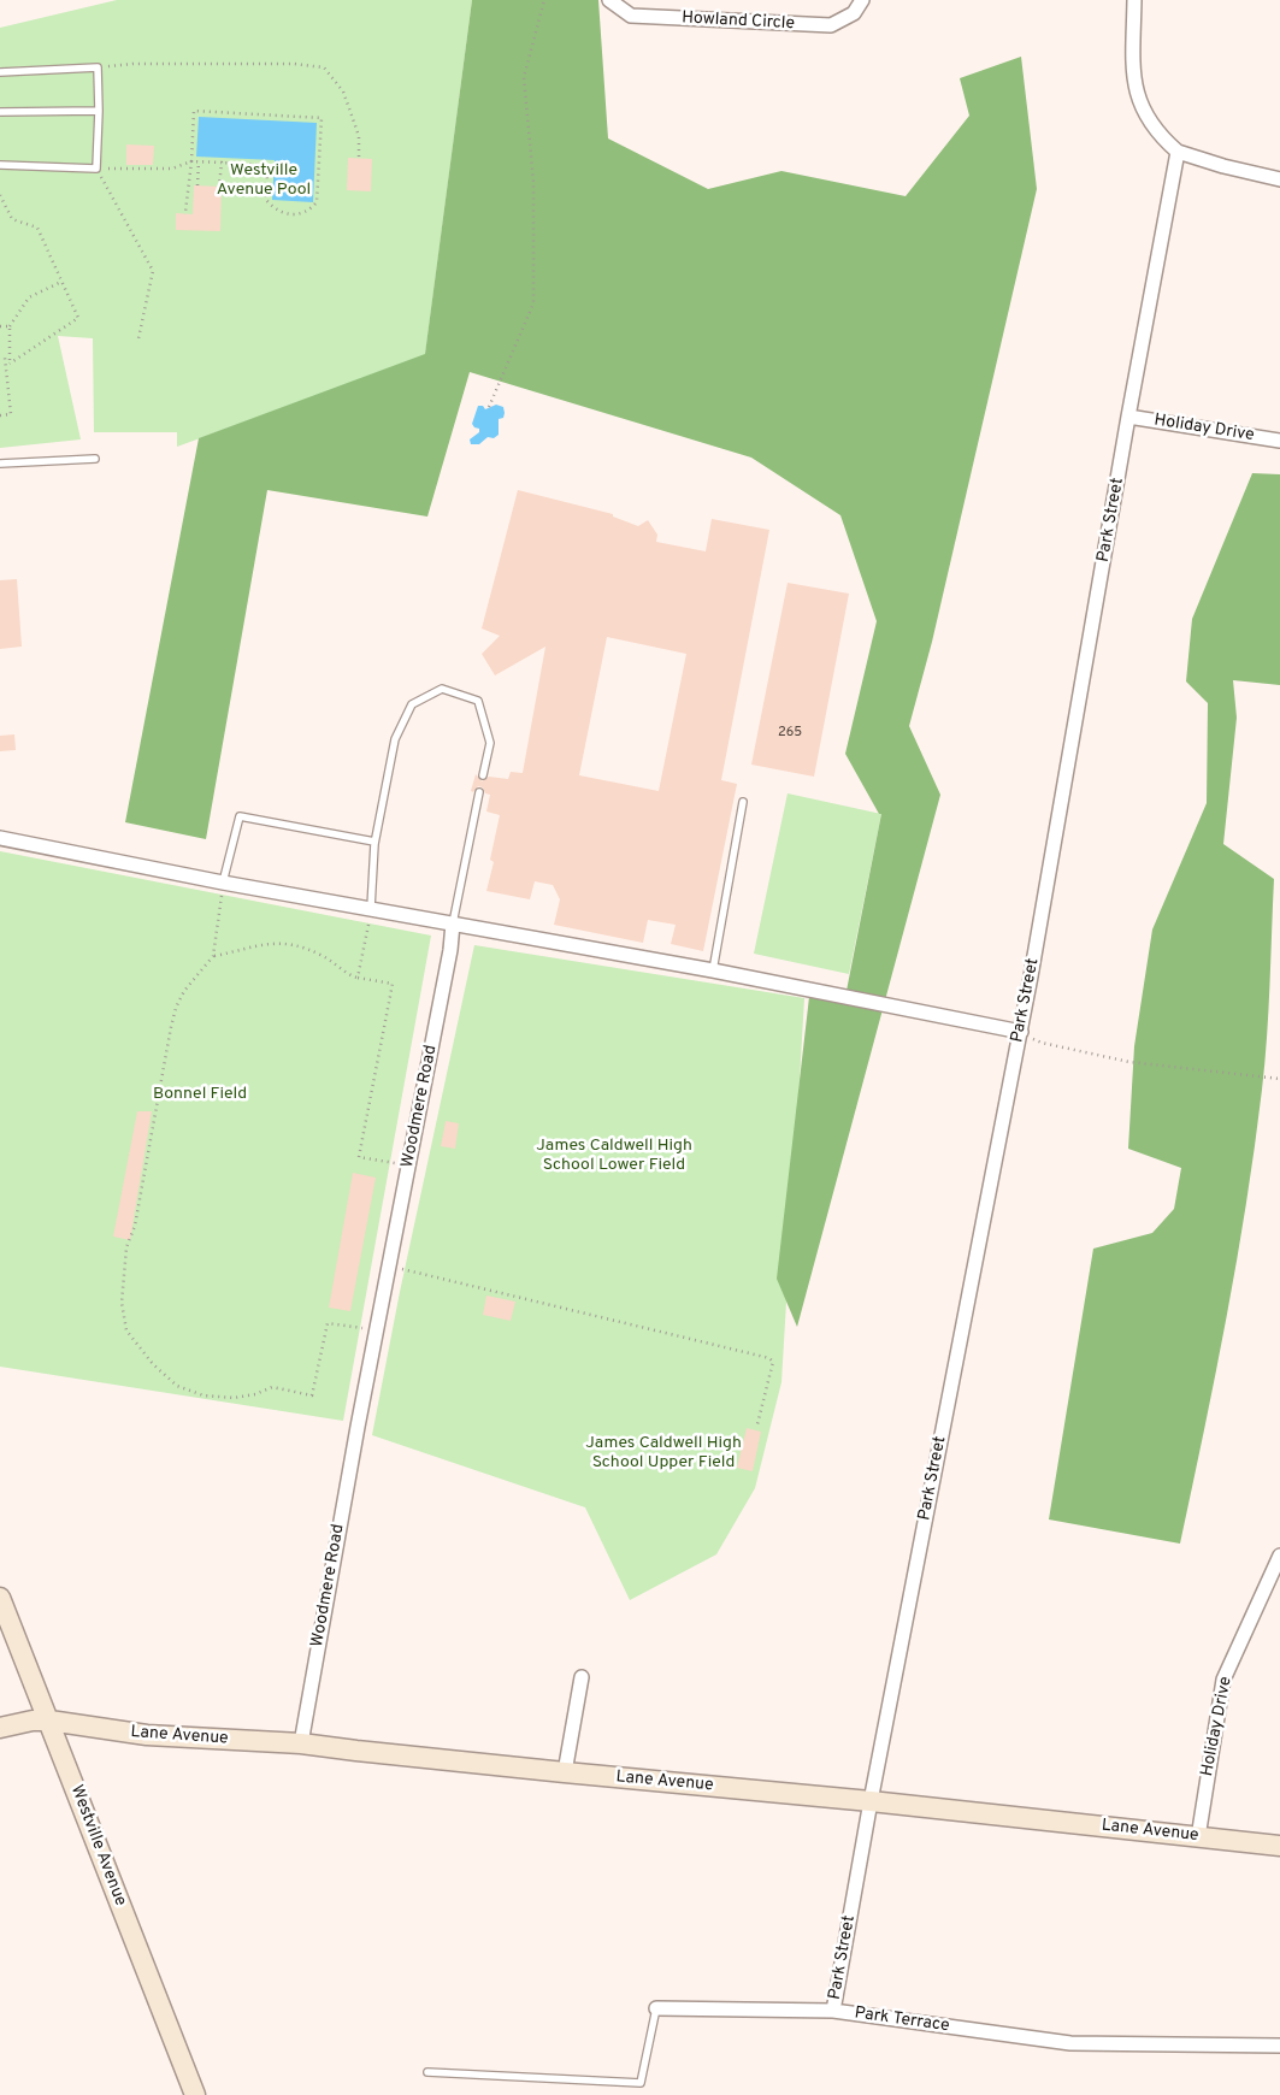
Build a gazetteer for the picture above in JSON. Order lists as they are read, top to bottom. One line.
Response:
{"streets":{"street":["Howland Circle","Holiday Drive","Park Street","Woodmere Road","Lane Avenue","Westville Avenue","Park Terrace"]},"crossings":[["Holiday Drive","Park Street"],["Holiday Drive","Lane Avenue"],["Park Street","Lane Avenue"],["Park Street","Park Terrace"],["Woodmere Road","Lane Avenue"],["Lane Avenue","Westville Avenue"]],"parks":["Westville Avenue Pool","Bonnel Field","James Caldwell High School Lower Field","James Caldwell High School Upper Field"],"house_numbers":["265"]}
